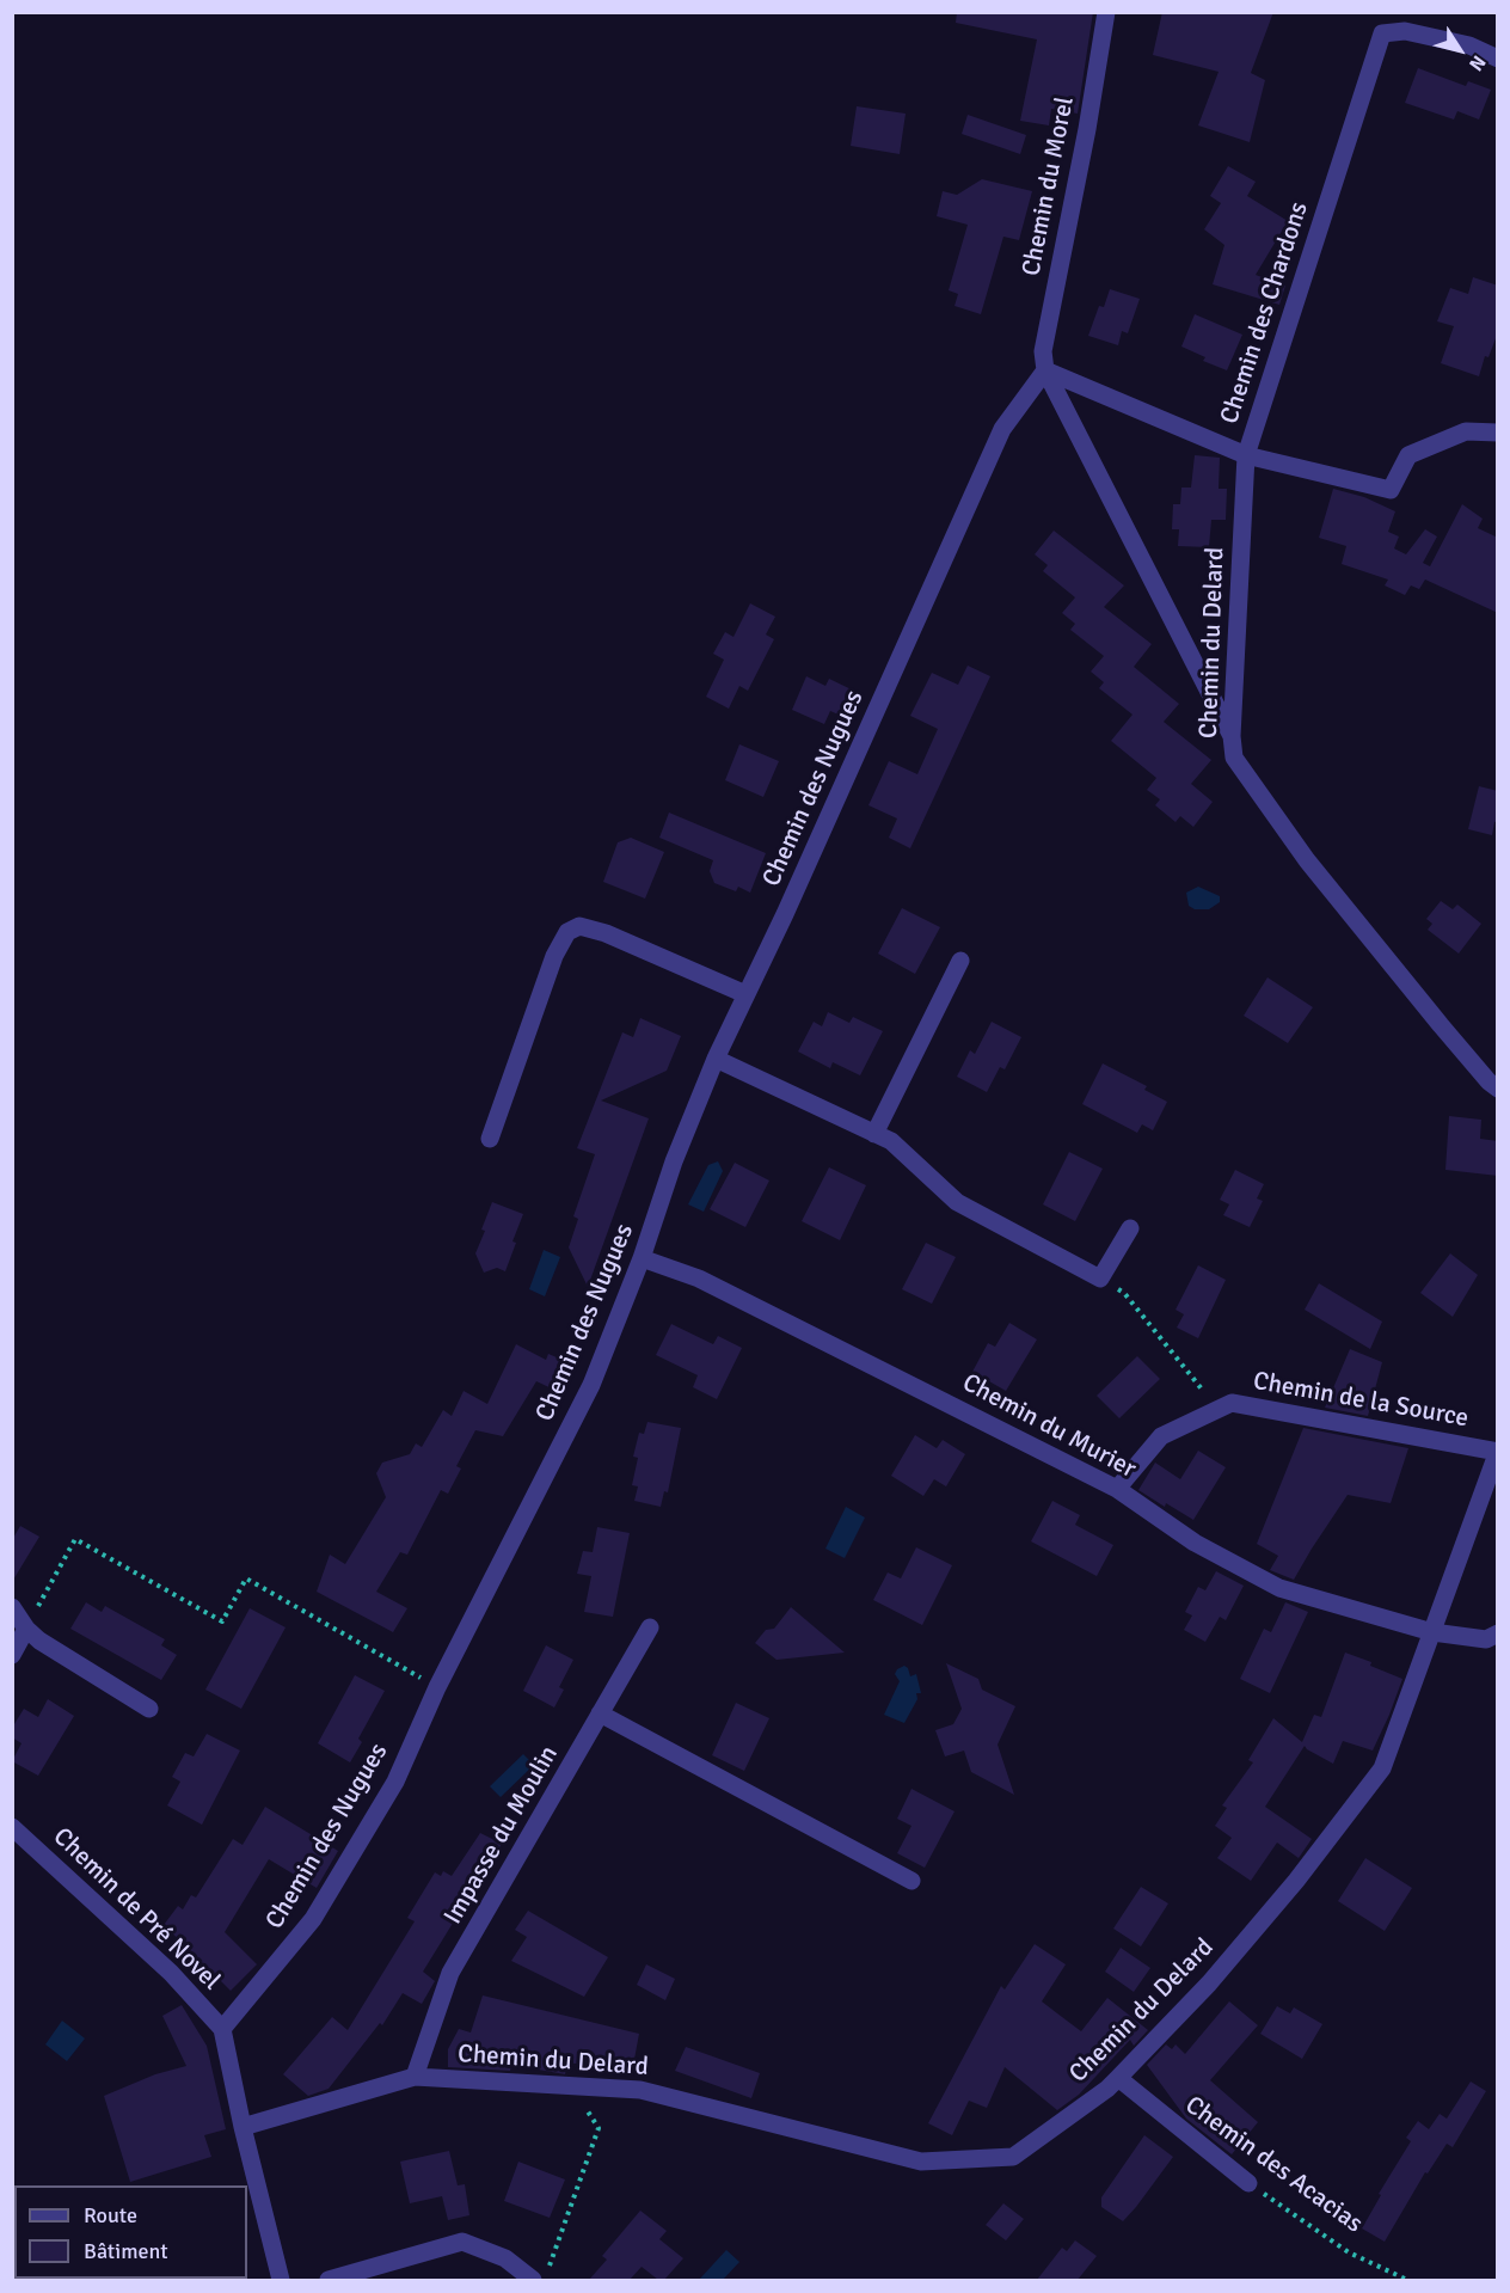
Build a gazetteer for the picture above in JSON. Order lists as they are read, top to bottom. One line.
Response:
{"streets":{"street":["Chemin du Morel","Chemin des Chardons","Chemin du Delard","Chemin des Nugues","Chemin de la Source","Chemin du Murier","Impasse du Moulin","Chemin de Pré Novel","Chemin des Acacias"]},"crossings":[["Chemin du Morel","Chemin des Nugues"],["Chemin des Chardons","Chemin du Delard"],["Chemin du Delard","Chemin de la Source"],["Chemin du Delard","Chemin du Murier"],["Chemin du Delard","Impasse du Moulin"],["Chemin du Delard","Chemin des Acacias"],["Chemin des Nugues","Chemin du Murier"],["Chemin des Nugues","Chemin de Pré Novel"],["Chemin de la Source","Chemin du Murier"]],"legend":["Route","Bâtiment"],"north":"bottom right"}
